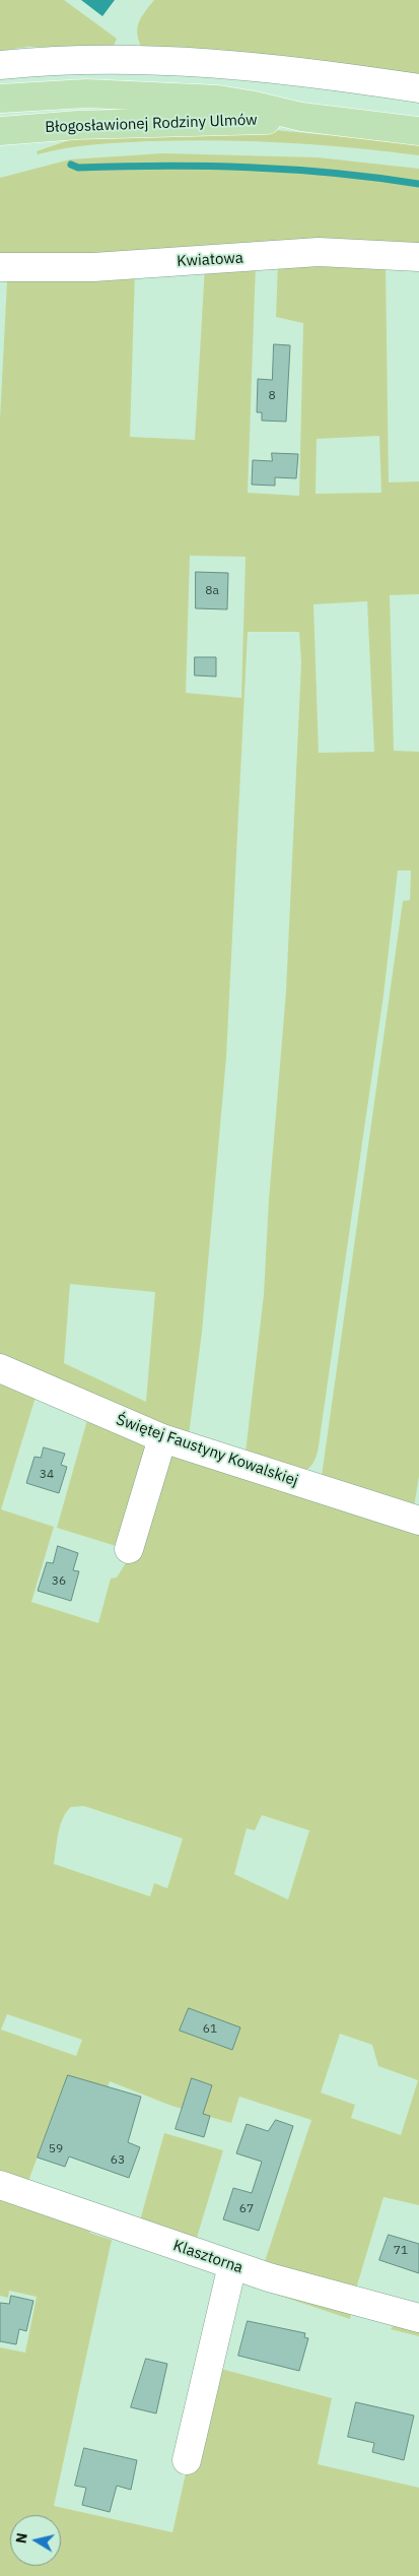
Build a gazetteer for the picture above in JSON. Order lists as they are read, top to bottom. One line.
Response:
{"streets":{"main road":["Błogosławionej Rodziny Ulmów"],"street":["Kwiatowa","Świętej Faustyny Kowalskiej","Klasztorna"]},"house_numbers":["8","8a","34","36","61","59","63","67","71"],"north":"left"}
